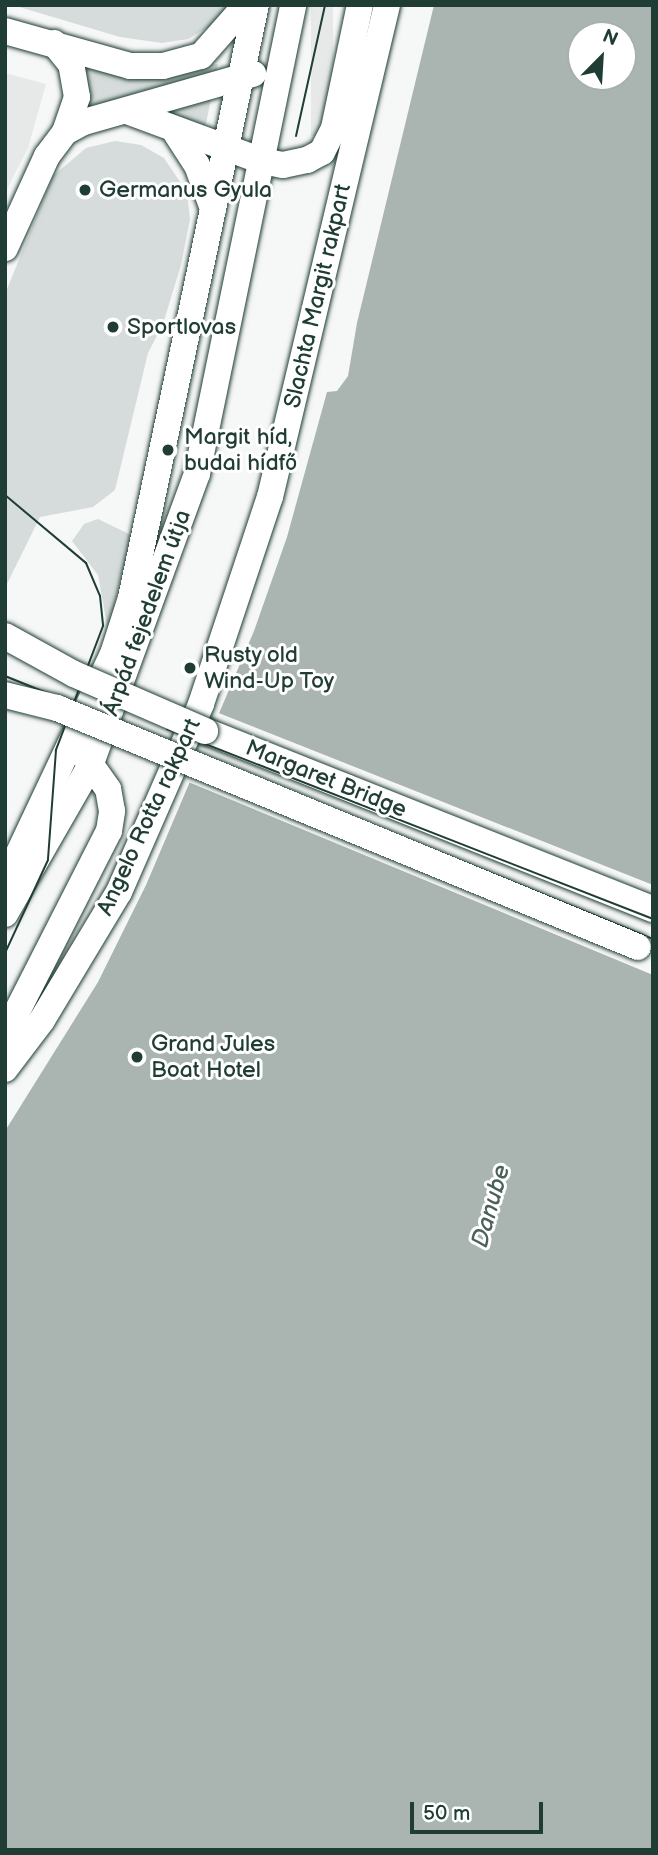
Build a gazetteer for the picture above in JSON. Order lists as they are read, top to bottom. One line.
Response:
{"streets":{"main road":["Slachta Margit rakpart","Árpád fejedelem útja","Margaret Bridge","Angelo Rotta rakpart"]},"crossings":[["Slachta Margit rakpart","Angelo Rotta rakpart"]],"water":["Danube"],"places":["Germanus Gyula","Sportlovas","Margit híd, budai hídfő","Rusty old Wind-Up Toy","Grand Jules Boat Hotel"],"scale_bar":"50 m","north":"top right"}
